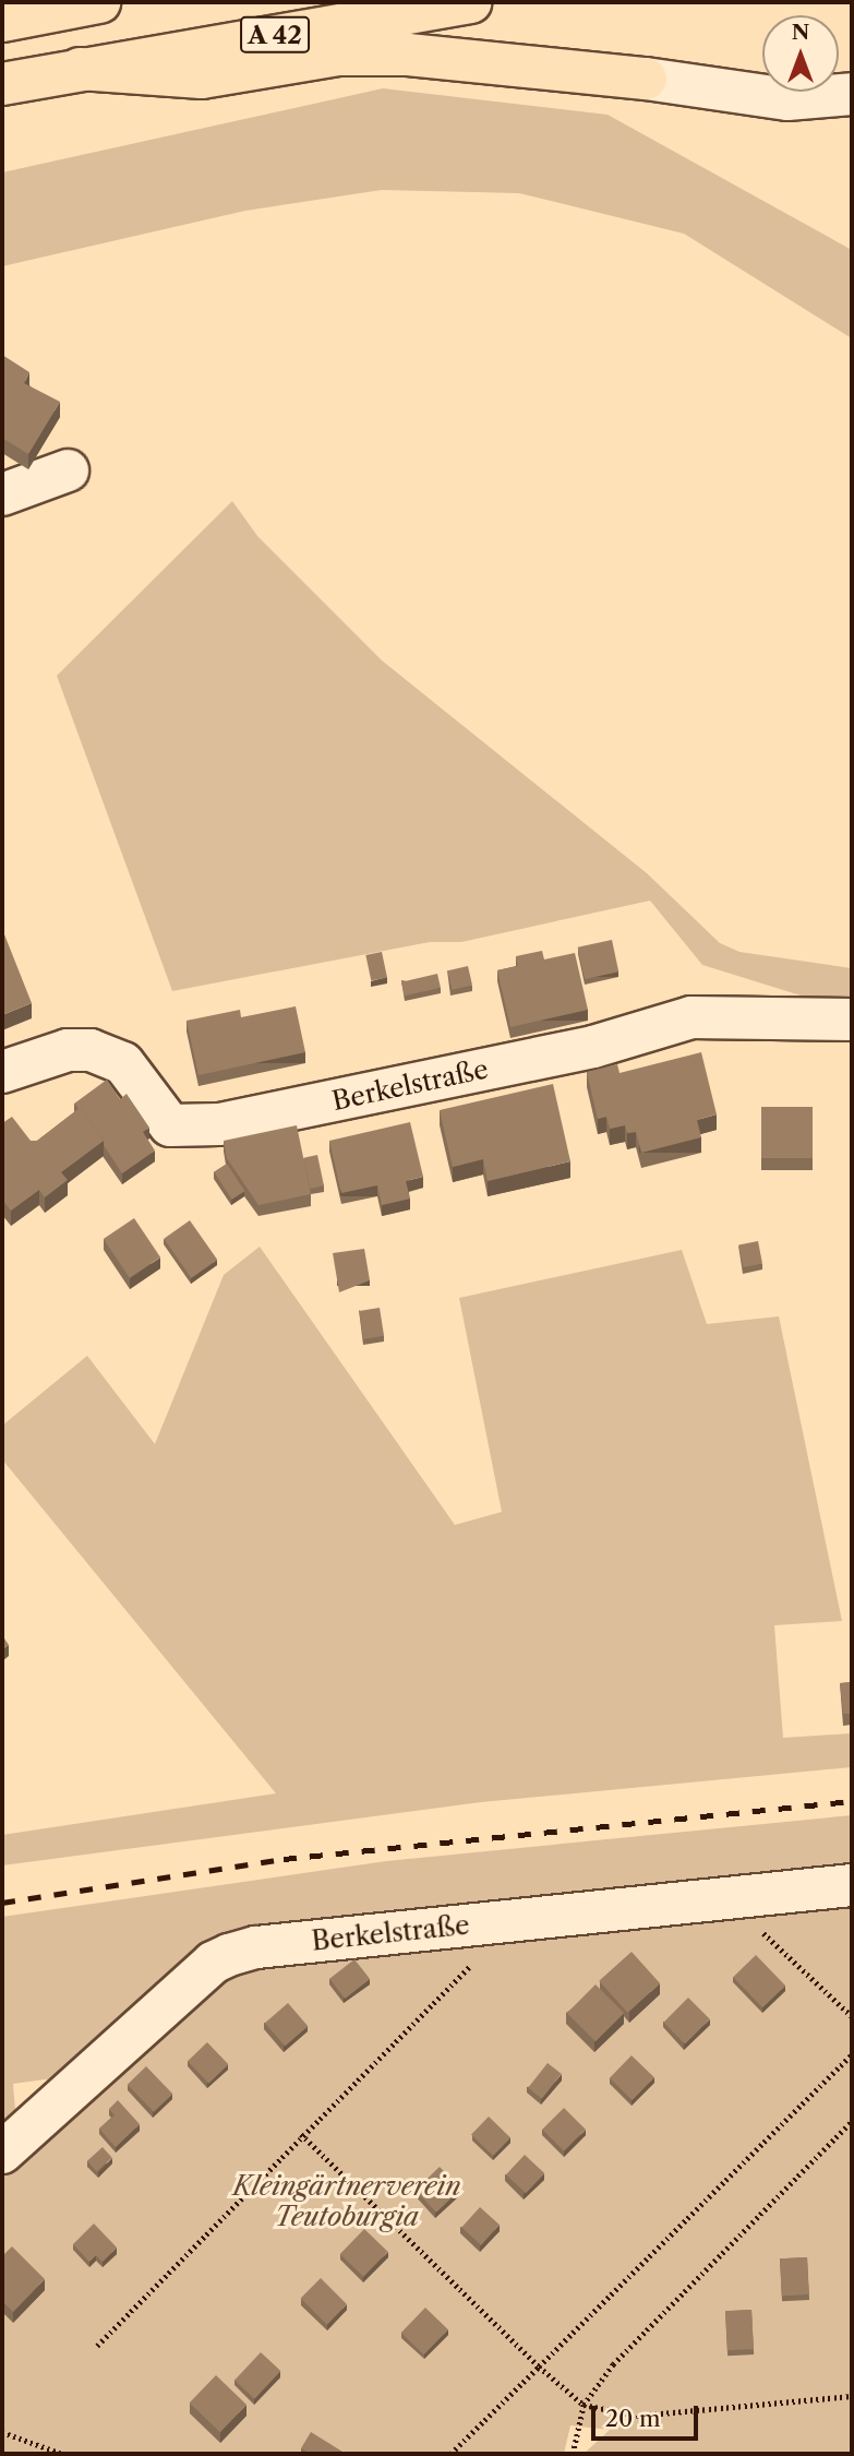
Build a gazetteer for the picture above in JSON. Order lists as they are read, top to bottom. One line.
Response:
{"streets":{"highway":["A 42"],"street":["Berkelstraße"]},"parks":["Kleingärtnerverein Teutoburgia"],"scale_bar":"20 m","north":"top"}
